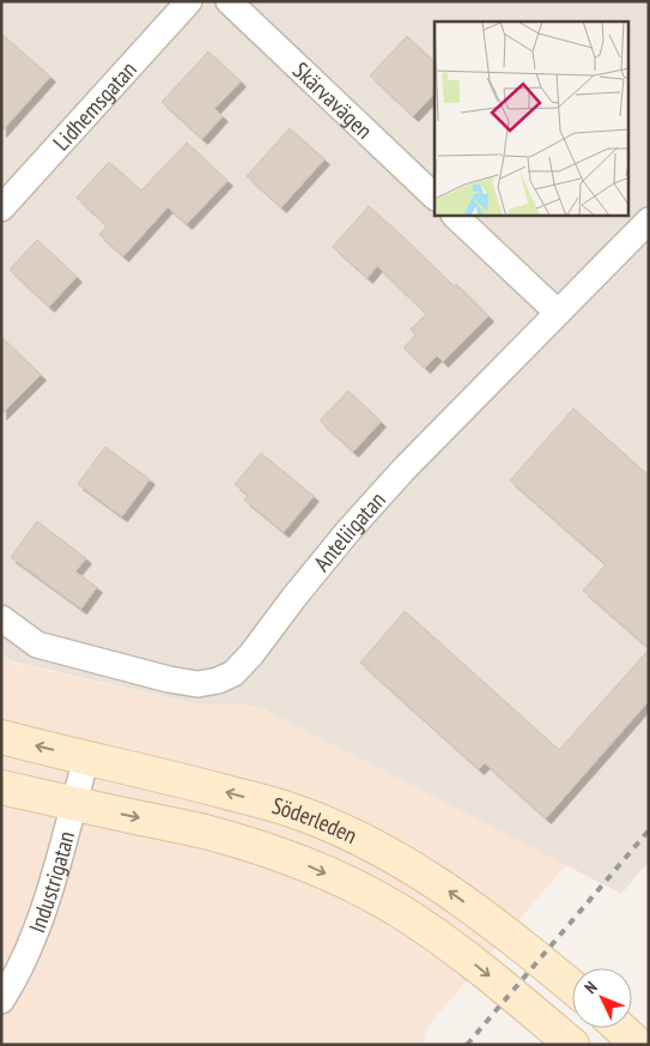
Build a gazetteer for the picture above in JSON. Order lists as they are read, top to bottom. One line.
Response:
{"streets":{"street":["Skärvavägen","Lidhemsgatan","Anteliigatan","Söderleden","Industrigatan"]},"crossings":[["Söderleden","Industrigatan"]],"north":"top left"}
